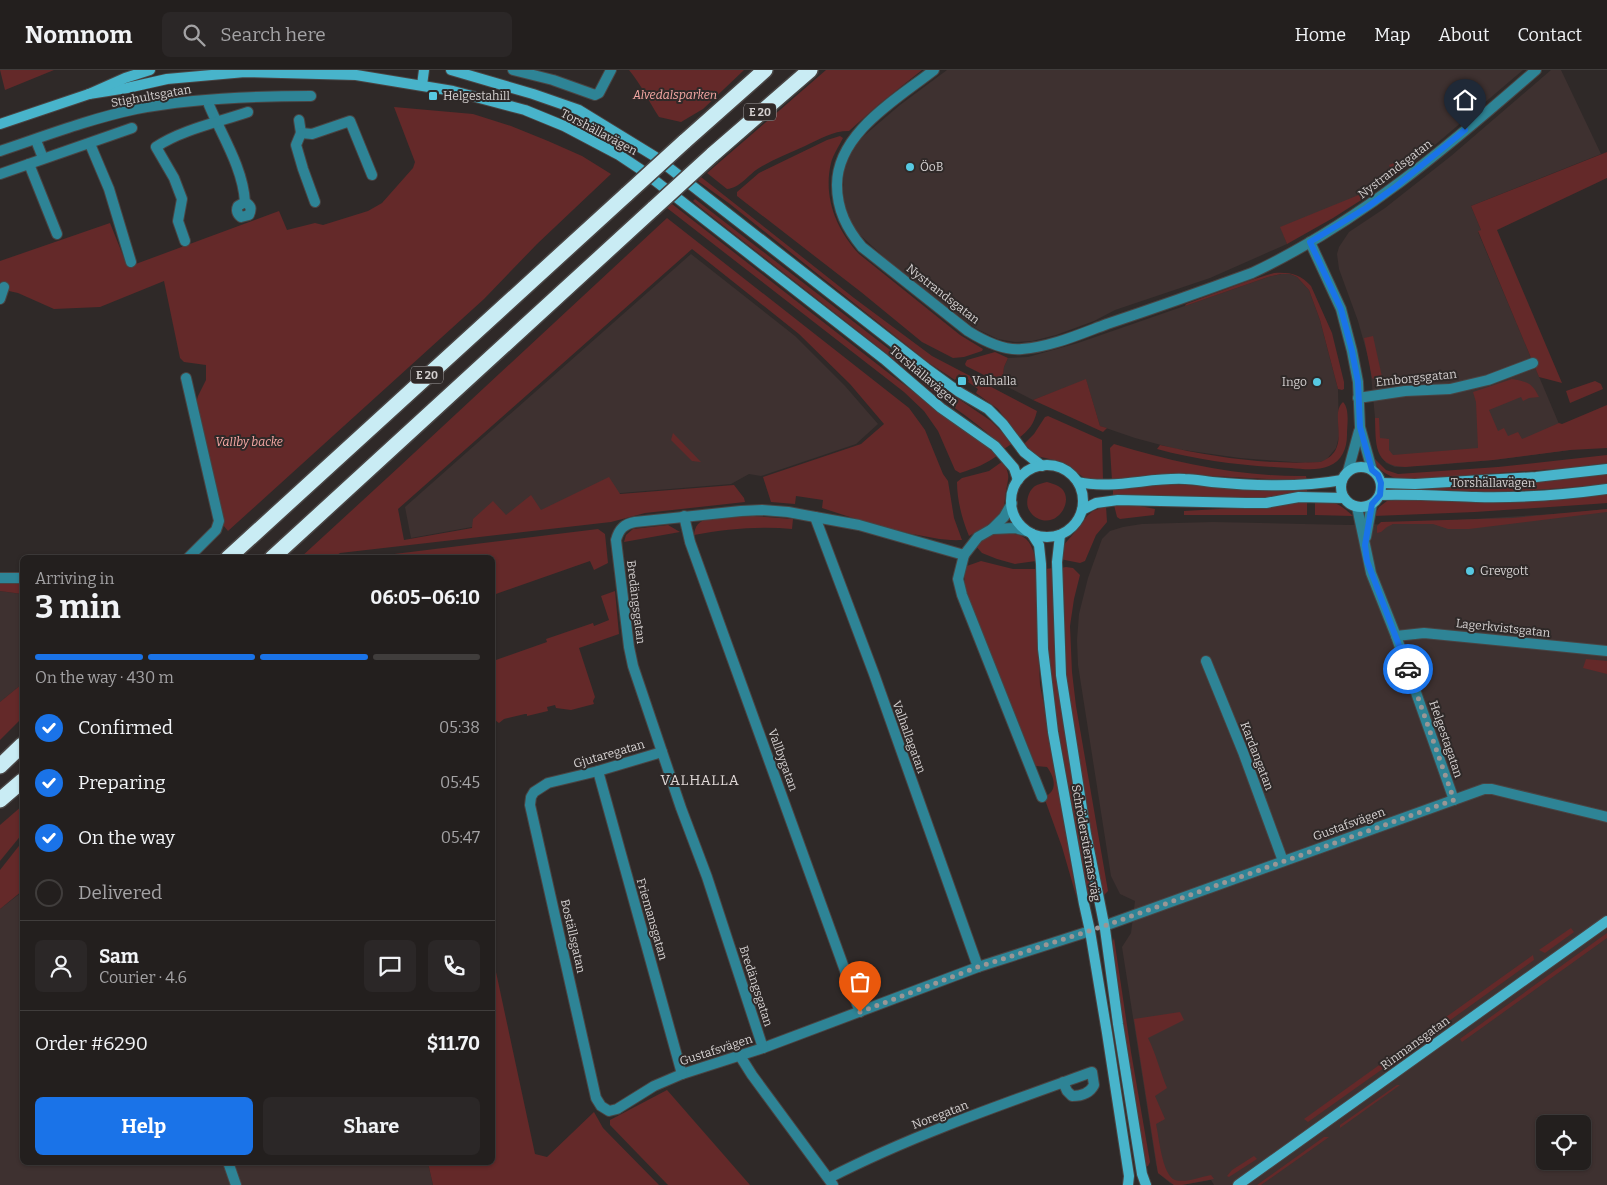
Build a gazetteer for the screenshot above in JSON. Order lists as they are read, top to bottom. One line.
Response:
{"streets":{"highway":["E 20"],"main road":["Torshällavägen","Schröderstiernas väg","Rinmansgatan"],"street":["Stighultsgatan","Nystrandsgatan","Emborgsgatan","Bredängsgatan","Lagerkvistsgatan","Valhallagatan","Helgestagatan","Gjutaregatan","Kardangatan","Vallbygatan","Gustafsvägen","Friemansgatan","Boställsgatan","Noregatan"]},"crossings":[["Torshällavägen","Helgestagatan"],["Torshällavägen","Schröderstiernas väg"],["Bredängsgatan","Valhallagatan"],["Bredängsgatan","Gjutaregatan"],["Bredängsgatan","Vallbygatan"],["Bredängsgatan","Gustafsvägen"],["Lagerkvistsgatan","Helgestagatan"],["Valhallagatan","Gustafsvägen"],["Helgestagatan","Gustafsvägen"],["Gjutaregatan","Friemansgatan"],["Gjutaregatan","Boställsgatan"],["Kardangatan","Gustafsvägen"],["Vallbygatan","Gustafsvägen"],["Gustafsvägen","Schröderstiernas väg"],["Gustafsvägen","Friemansgatan"],["Gustafsvägen","Boställsgatan"]],"districts":["VALHALLA"],"parks":["Alvedalsparken","Vallby backe"],"places":{"transit":["Helgestahill","Valhalla"],"other":["ÖoB","Ingo","Grevgott"]},"page":{"header":"Nomnom","search":"Search here","nav":["Home","Map","About","Contact"],"heading":["3 min","Arriving in","06:05–06:10"],"panel":["Sam","Courier · 4.6","Order #6290","$11.70"],"bar":"On the way · 430 m","list":[["Confirmed","05:38"],["Preparing","05:45"],["On the way","05:47"],"Delivered"],"buttons":["Help","Share"]}}
